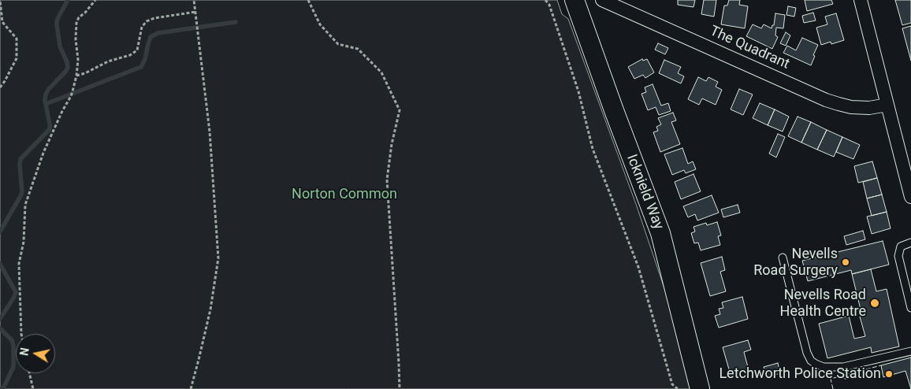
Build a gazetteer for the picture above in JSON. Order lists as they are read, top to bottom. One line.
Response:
{"streets":{"street":["The Quadrant","Icknield Way"]},"parks":["Norton Common"],"places":["Nevells Road Surgery","Nevells Road Health Centre","Letchworth Police Station"],"north":"left"}
